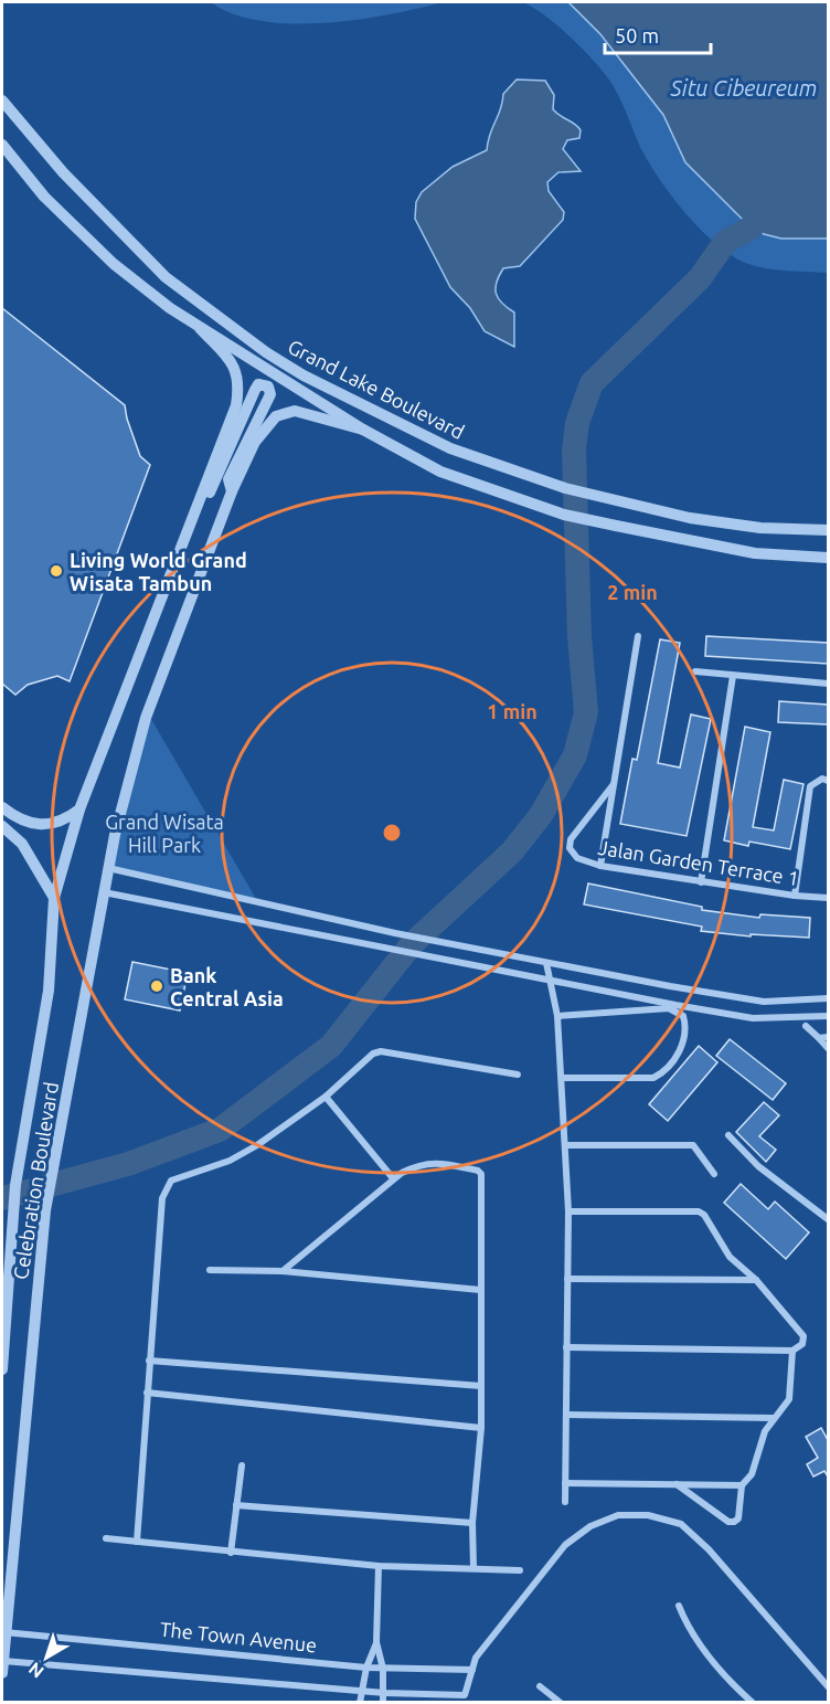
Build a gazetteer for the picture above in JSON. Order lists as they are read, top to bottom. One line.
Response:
{"streets":{"street":["Grand Lake Boulevard","Jalan Garden Terrace 1","Celebration Boulevard","The Town Avenue"]},"crossings":[["Celebration Boulevard","The Town Avenue"]],"water":["Situ Cibeureum"],"parks":["Grand Wisata Hill Park"],"places":["Living World Grand Wisata Tambun","Bank Central Asia"],"scale_bar":"50 m","north":"bottom left","rings":["2 min","1 min"]}
